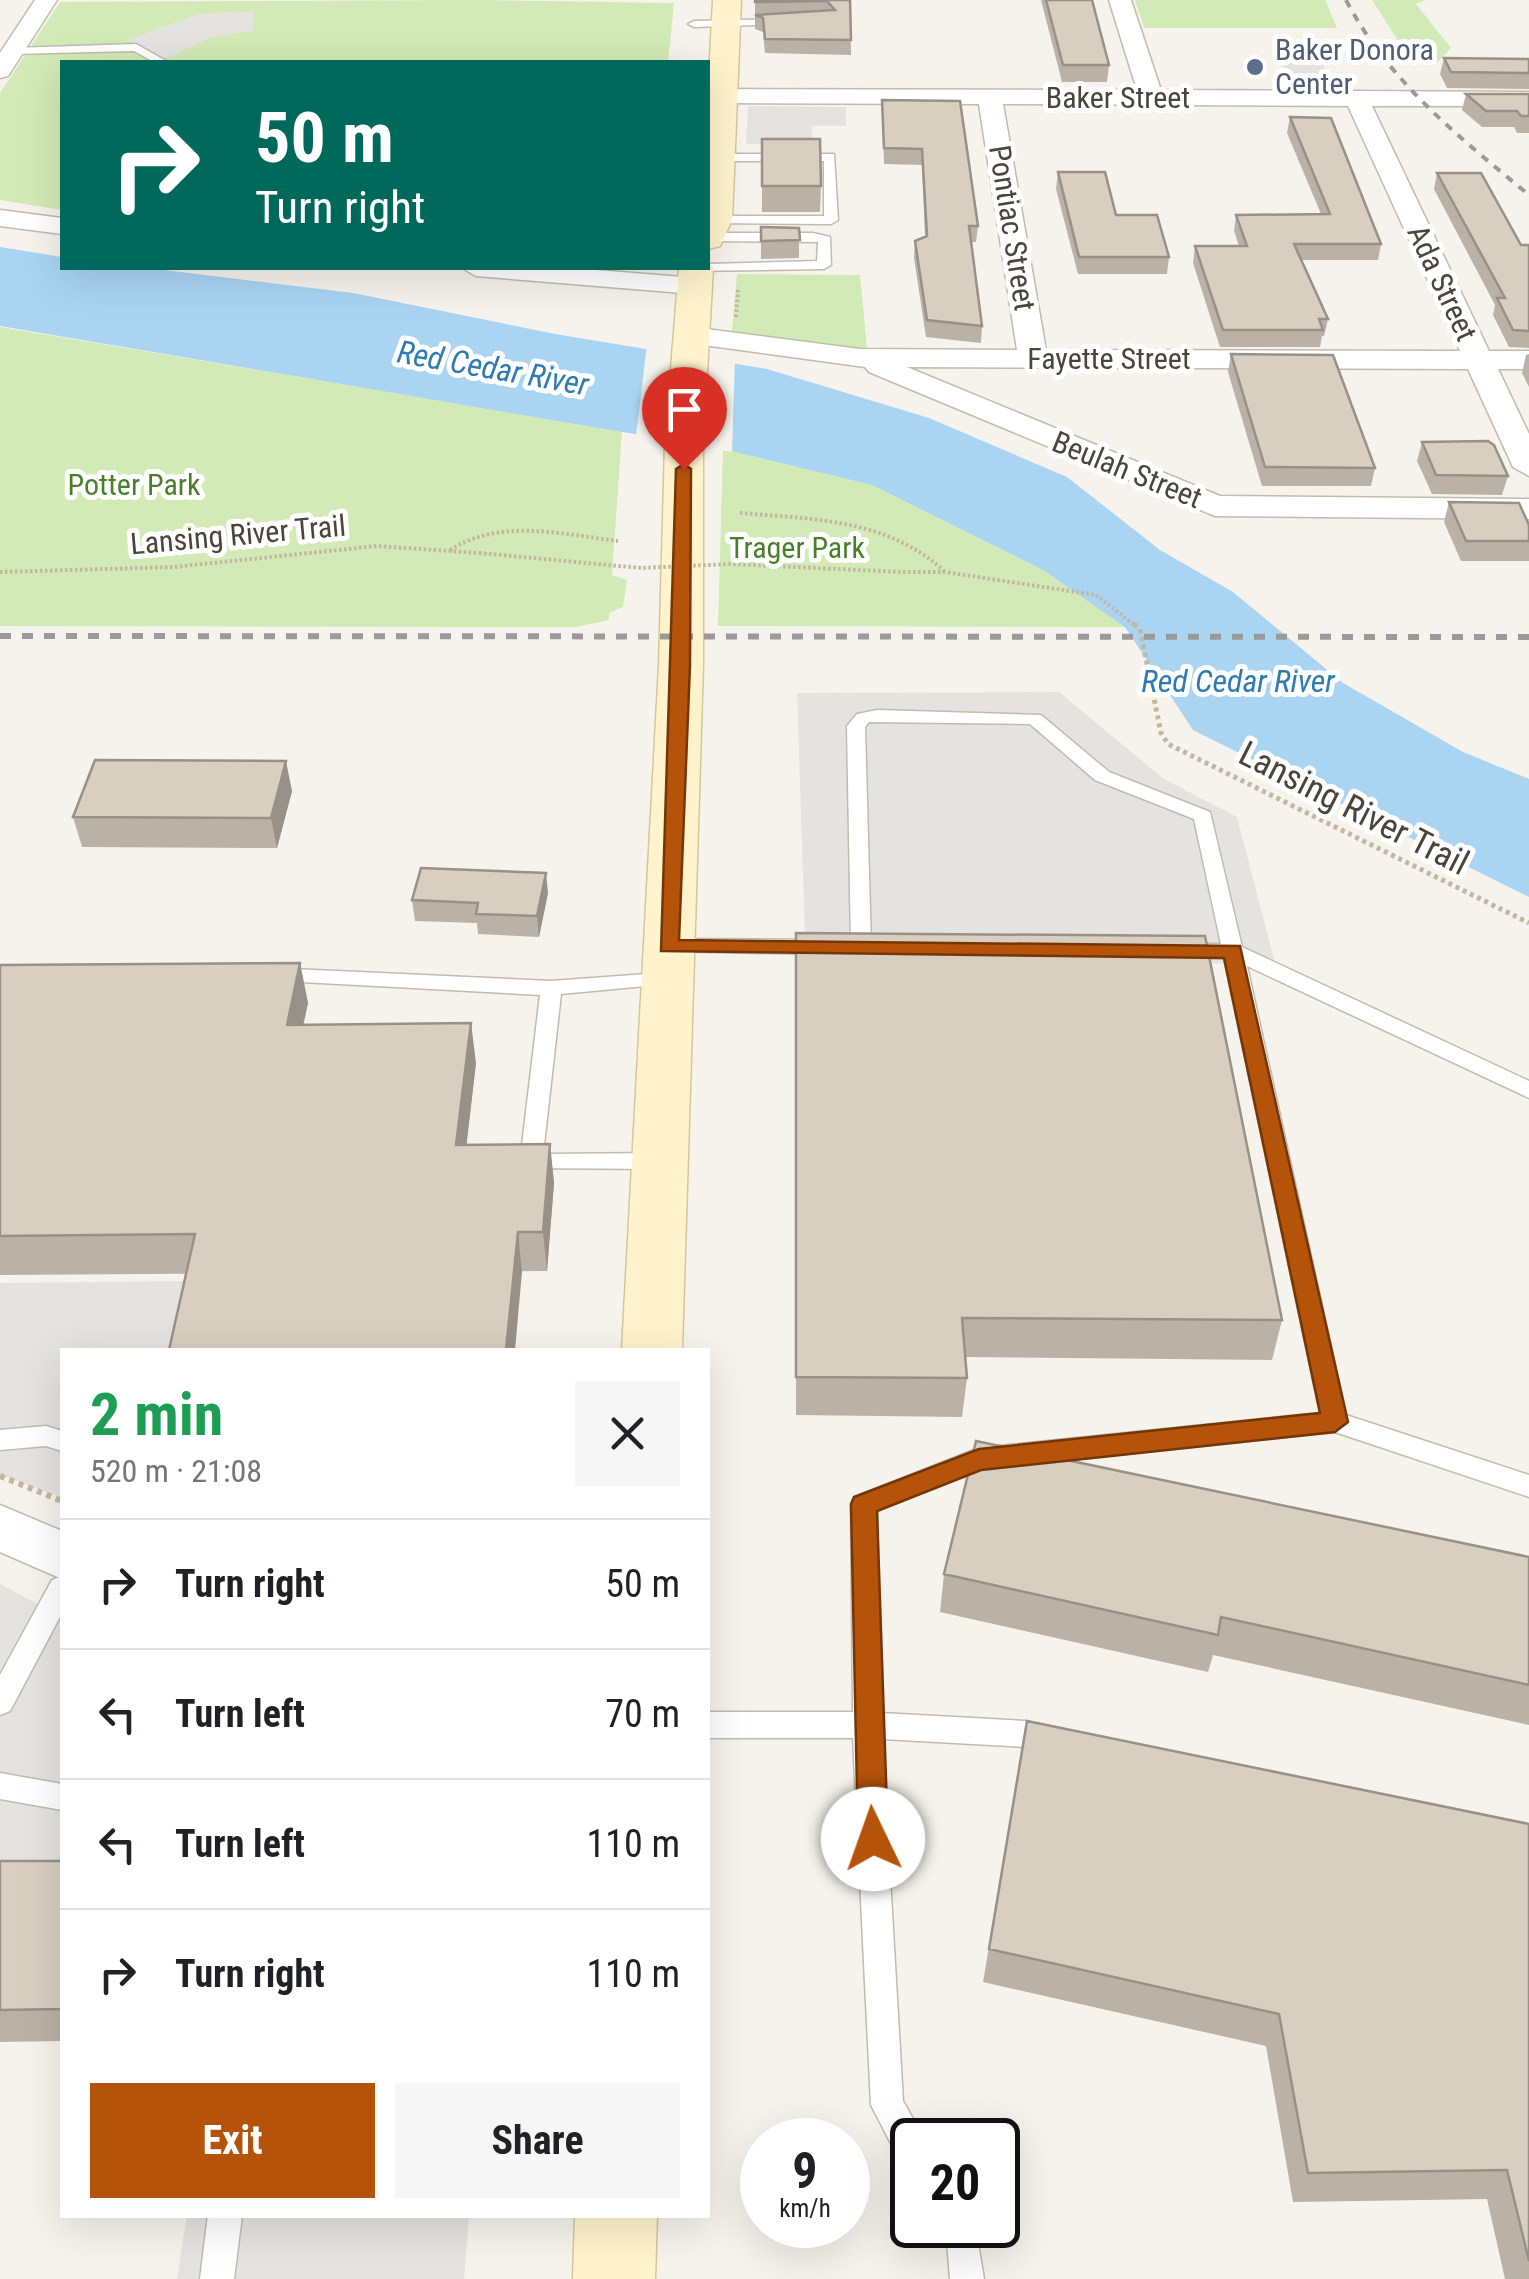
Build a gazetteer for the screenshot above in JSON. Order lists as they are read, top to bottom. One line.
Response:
{"streets":{"street":["Baker Street","Pontiac Street","Ada Street","Fayette Street","Beulah Street"],"path":["Lansing River Trail"]},"crossings":[["Baker Street","Pontiac Street"],["Baker Street","Ada Street"],["Pontiac Street","Fayette Street"],["Ada Street","Fayette Street"],["Fayette Street","Beulah Street"]],"water":["Red Cedar River"],"parks":["Potter Park","Trager Park"],"places":["Baker Donora Center"],"page":{"turn":["50 m","Turn right"],"heading":["2 min","520 m · 21:08"],"list":[{"name":"Turn right","value":"50 m"},{"name":"Turn left","value":"70 m"},{"name":"Turn left","value":"110 m"},{"name":"Turn right","value":"110 m"}],"buttons":["Exit","Share"],"speed":"9 km/h","limit":"20"}}
